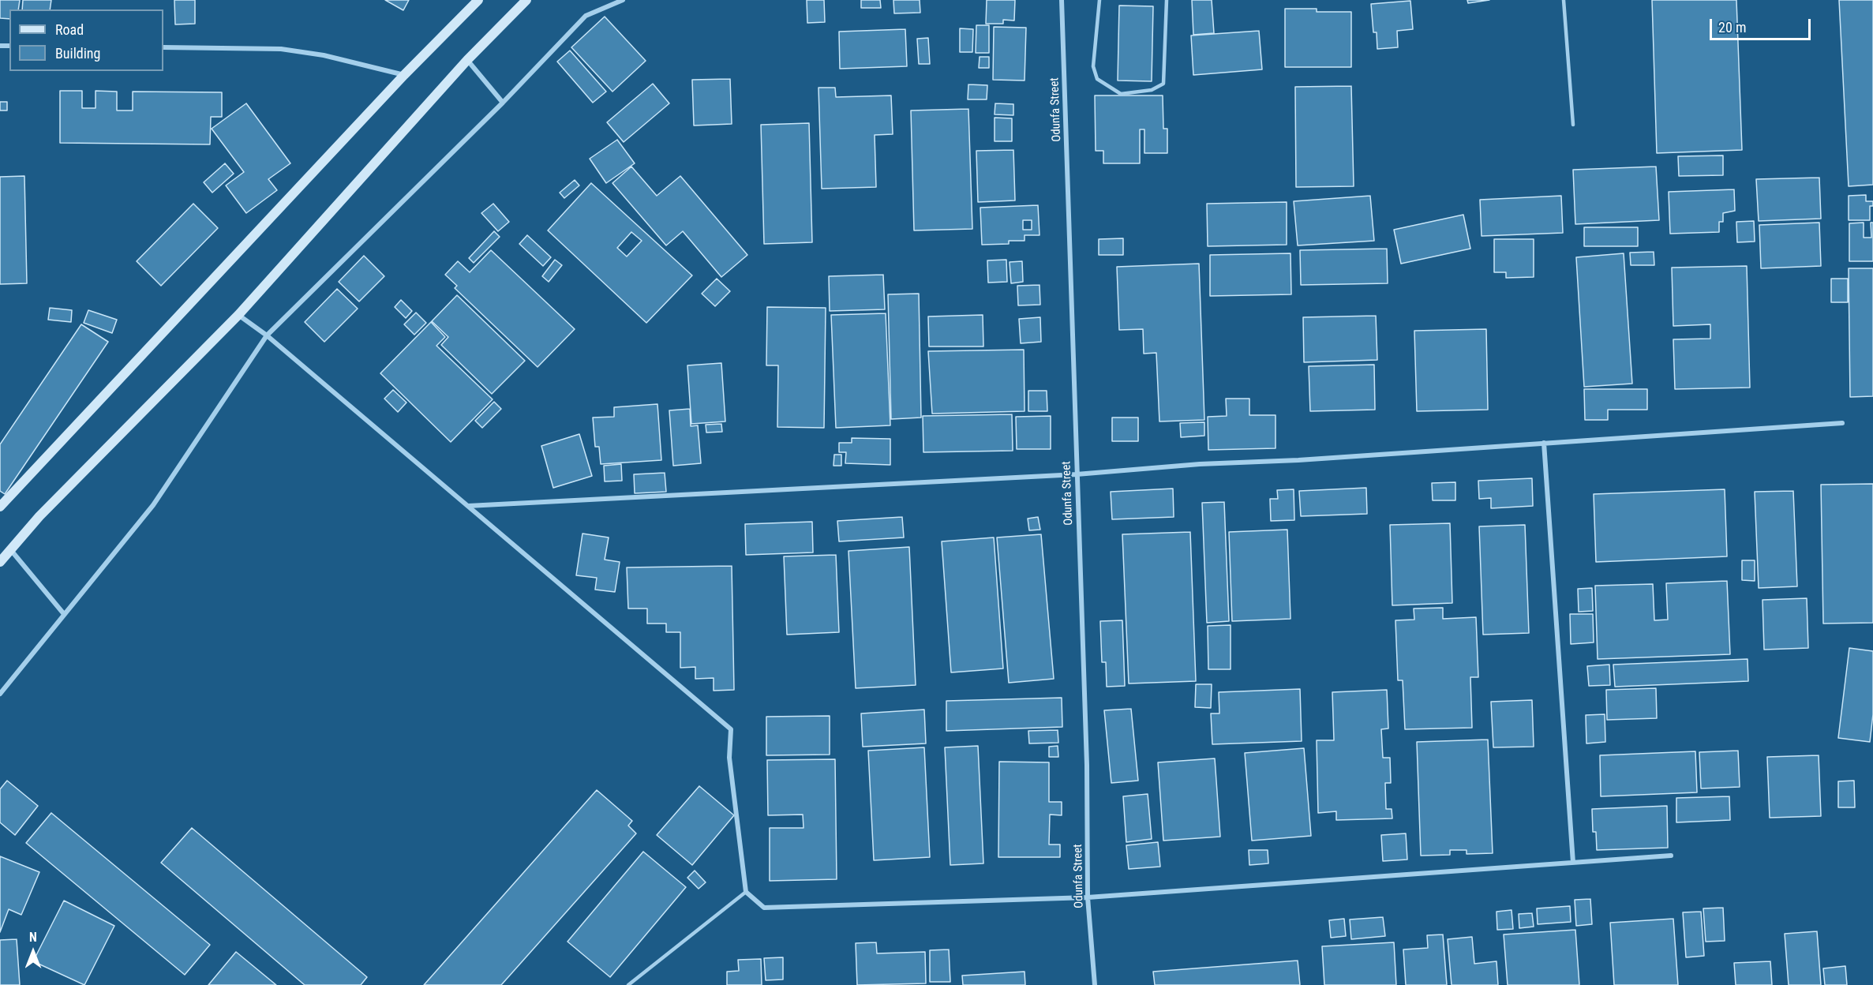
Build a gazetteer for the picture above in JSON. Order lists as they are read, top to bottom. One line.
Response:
{"streets":{"street":["Odunfa Street"]},"legend":["Road","Building"],"scale_bar":"20 m","north":"top"}
